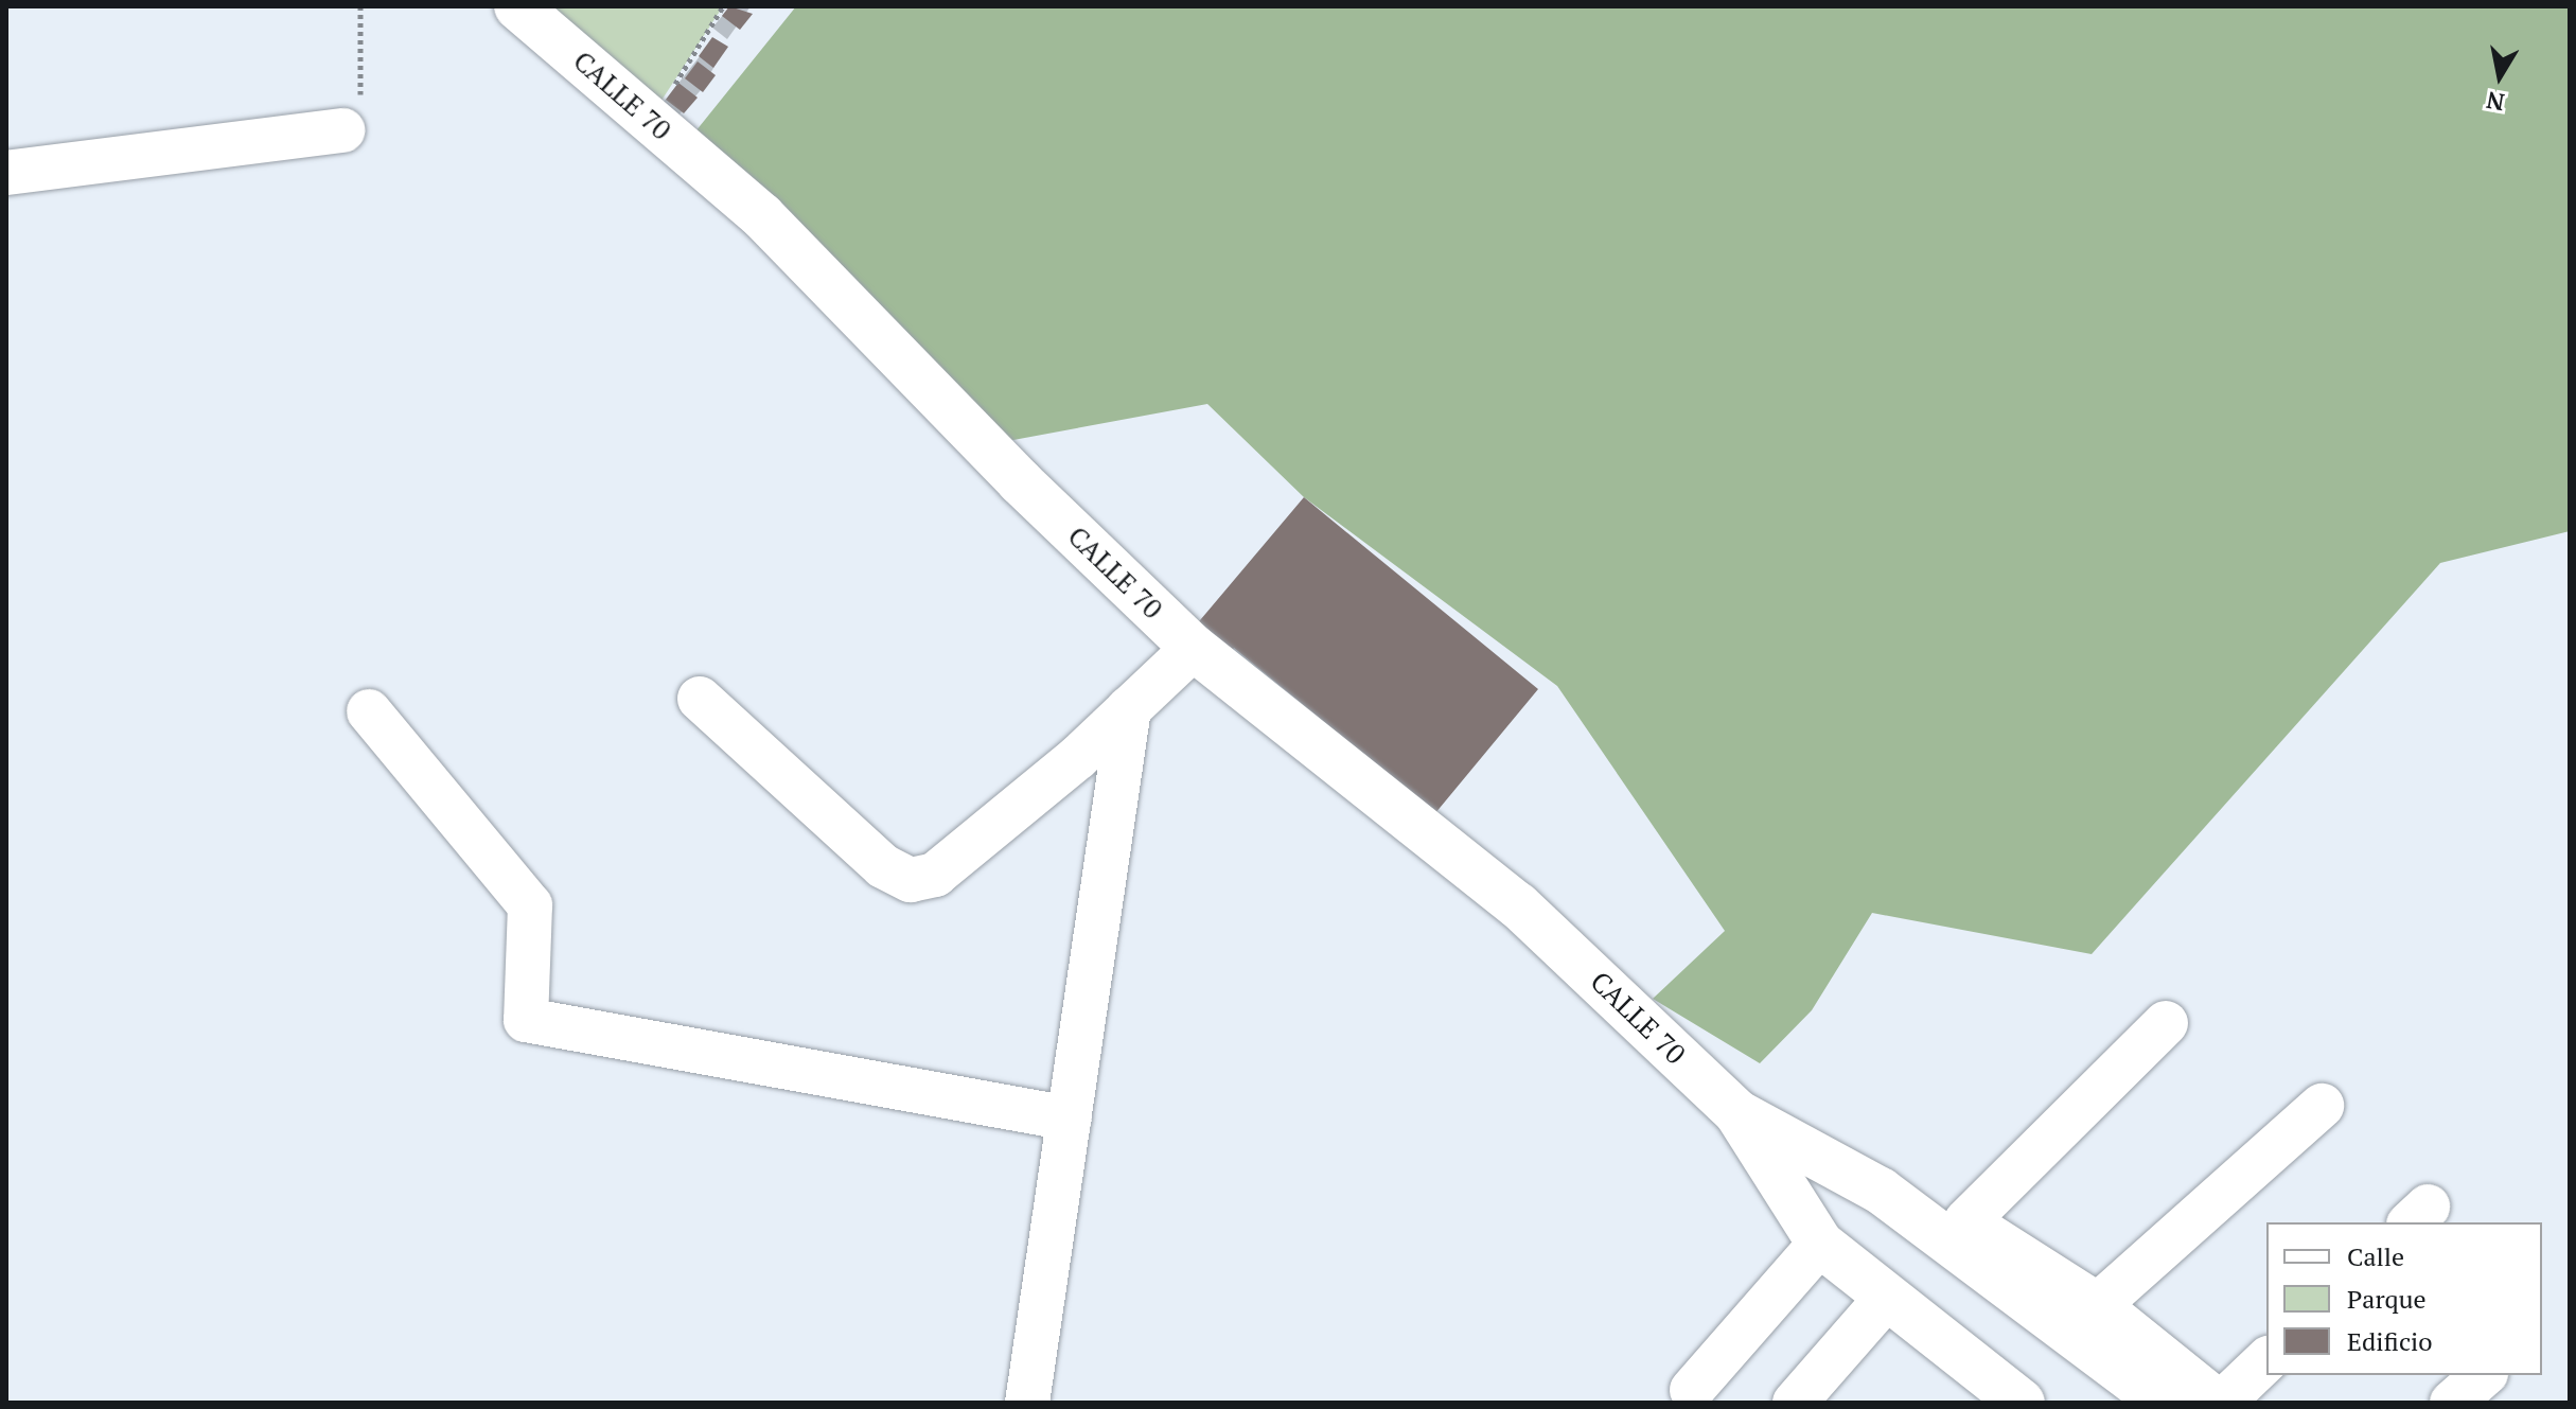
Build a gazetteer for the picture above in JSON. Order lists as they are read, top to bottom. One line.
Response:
{"streets":{"main road":["CALLE 70"]},"legend":["Calle","Parque","Edificio"],"north":"bottom"}
